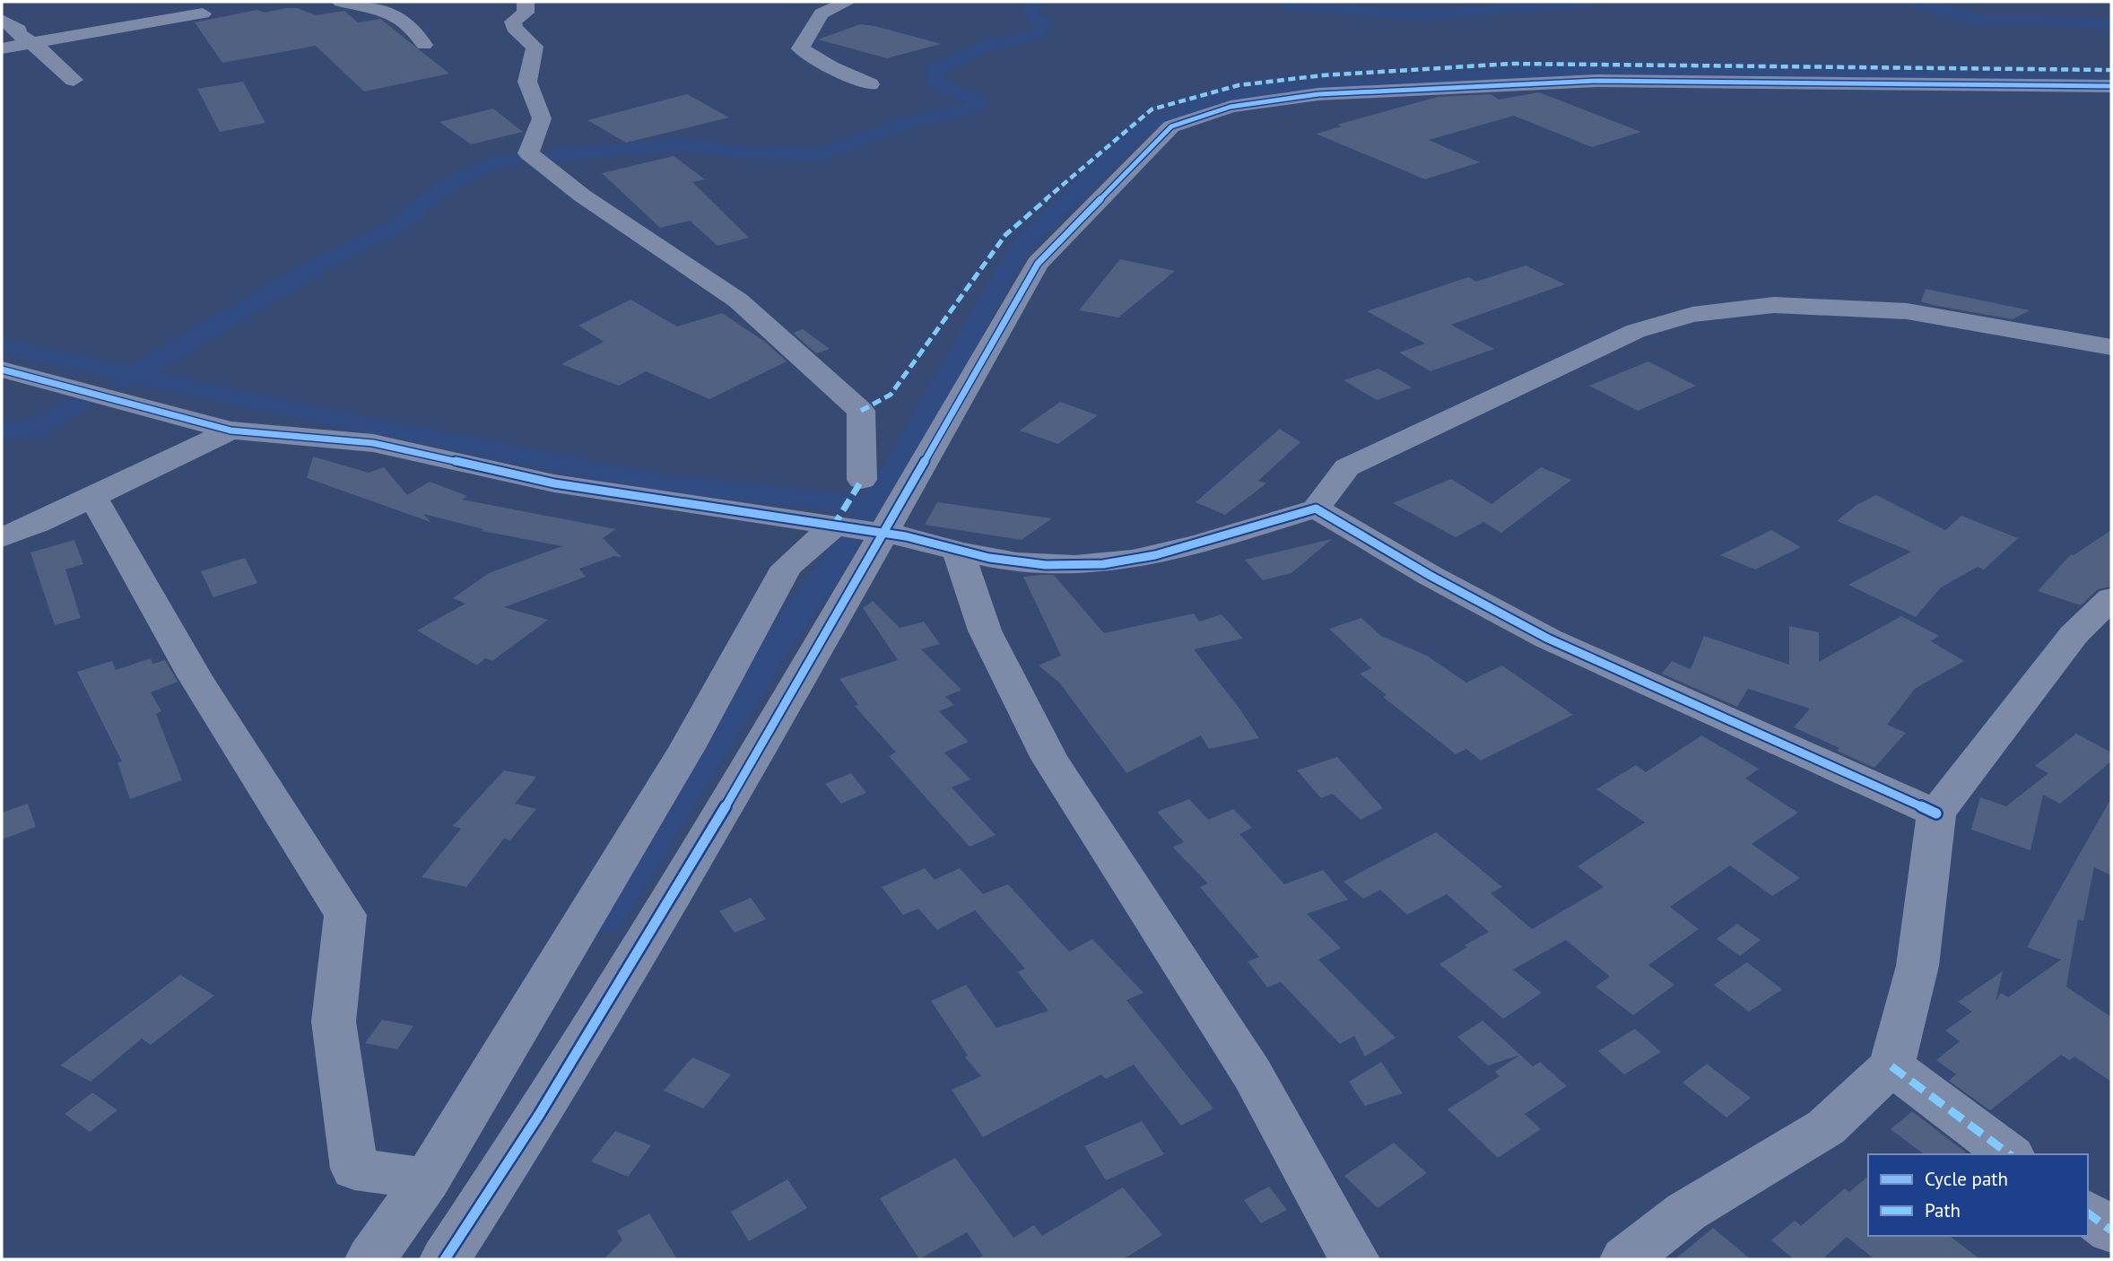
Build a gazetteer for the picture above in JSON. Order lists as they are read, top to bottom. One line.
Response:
{"legend":["Cycle path","Path"]}
